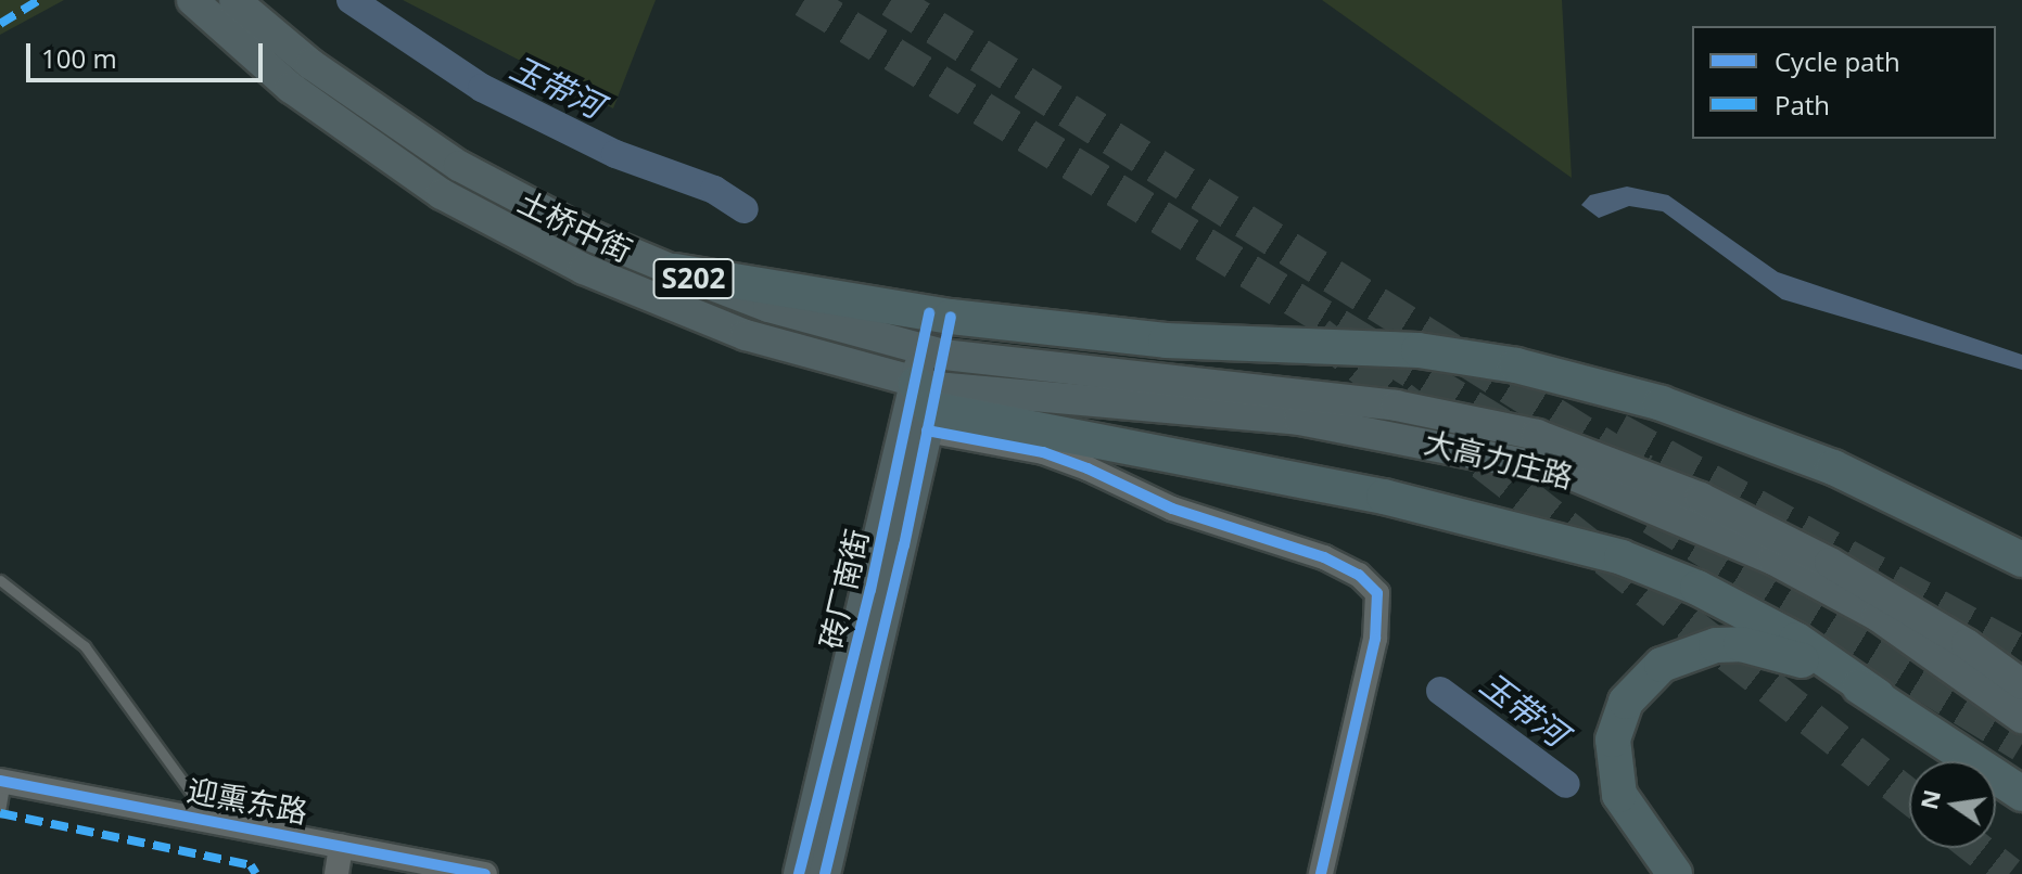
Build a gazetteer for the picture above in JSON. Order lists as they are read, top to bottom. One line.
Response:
{"streets":{"main road":["土桥中街","S202","大高力庄路","砖厂南街"],"street":["迎熏东路"]},"crossings":[["土桥中街","大高力庄路"],["土桥中街","砖厂南街"],["大高力庄路","砖厂南街"]],"water":["玉带河"],"legend":["Cycle path","Path"],"scale_bar":"100 m","north":"left"}
